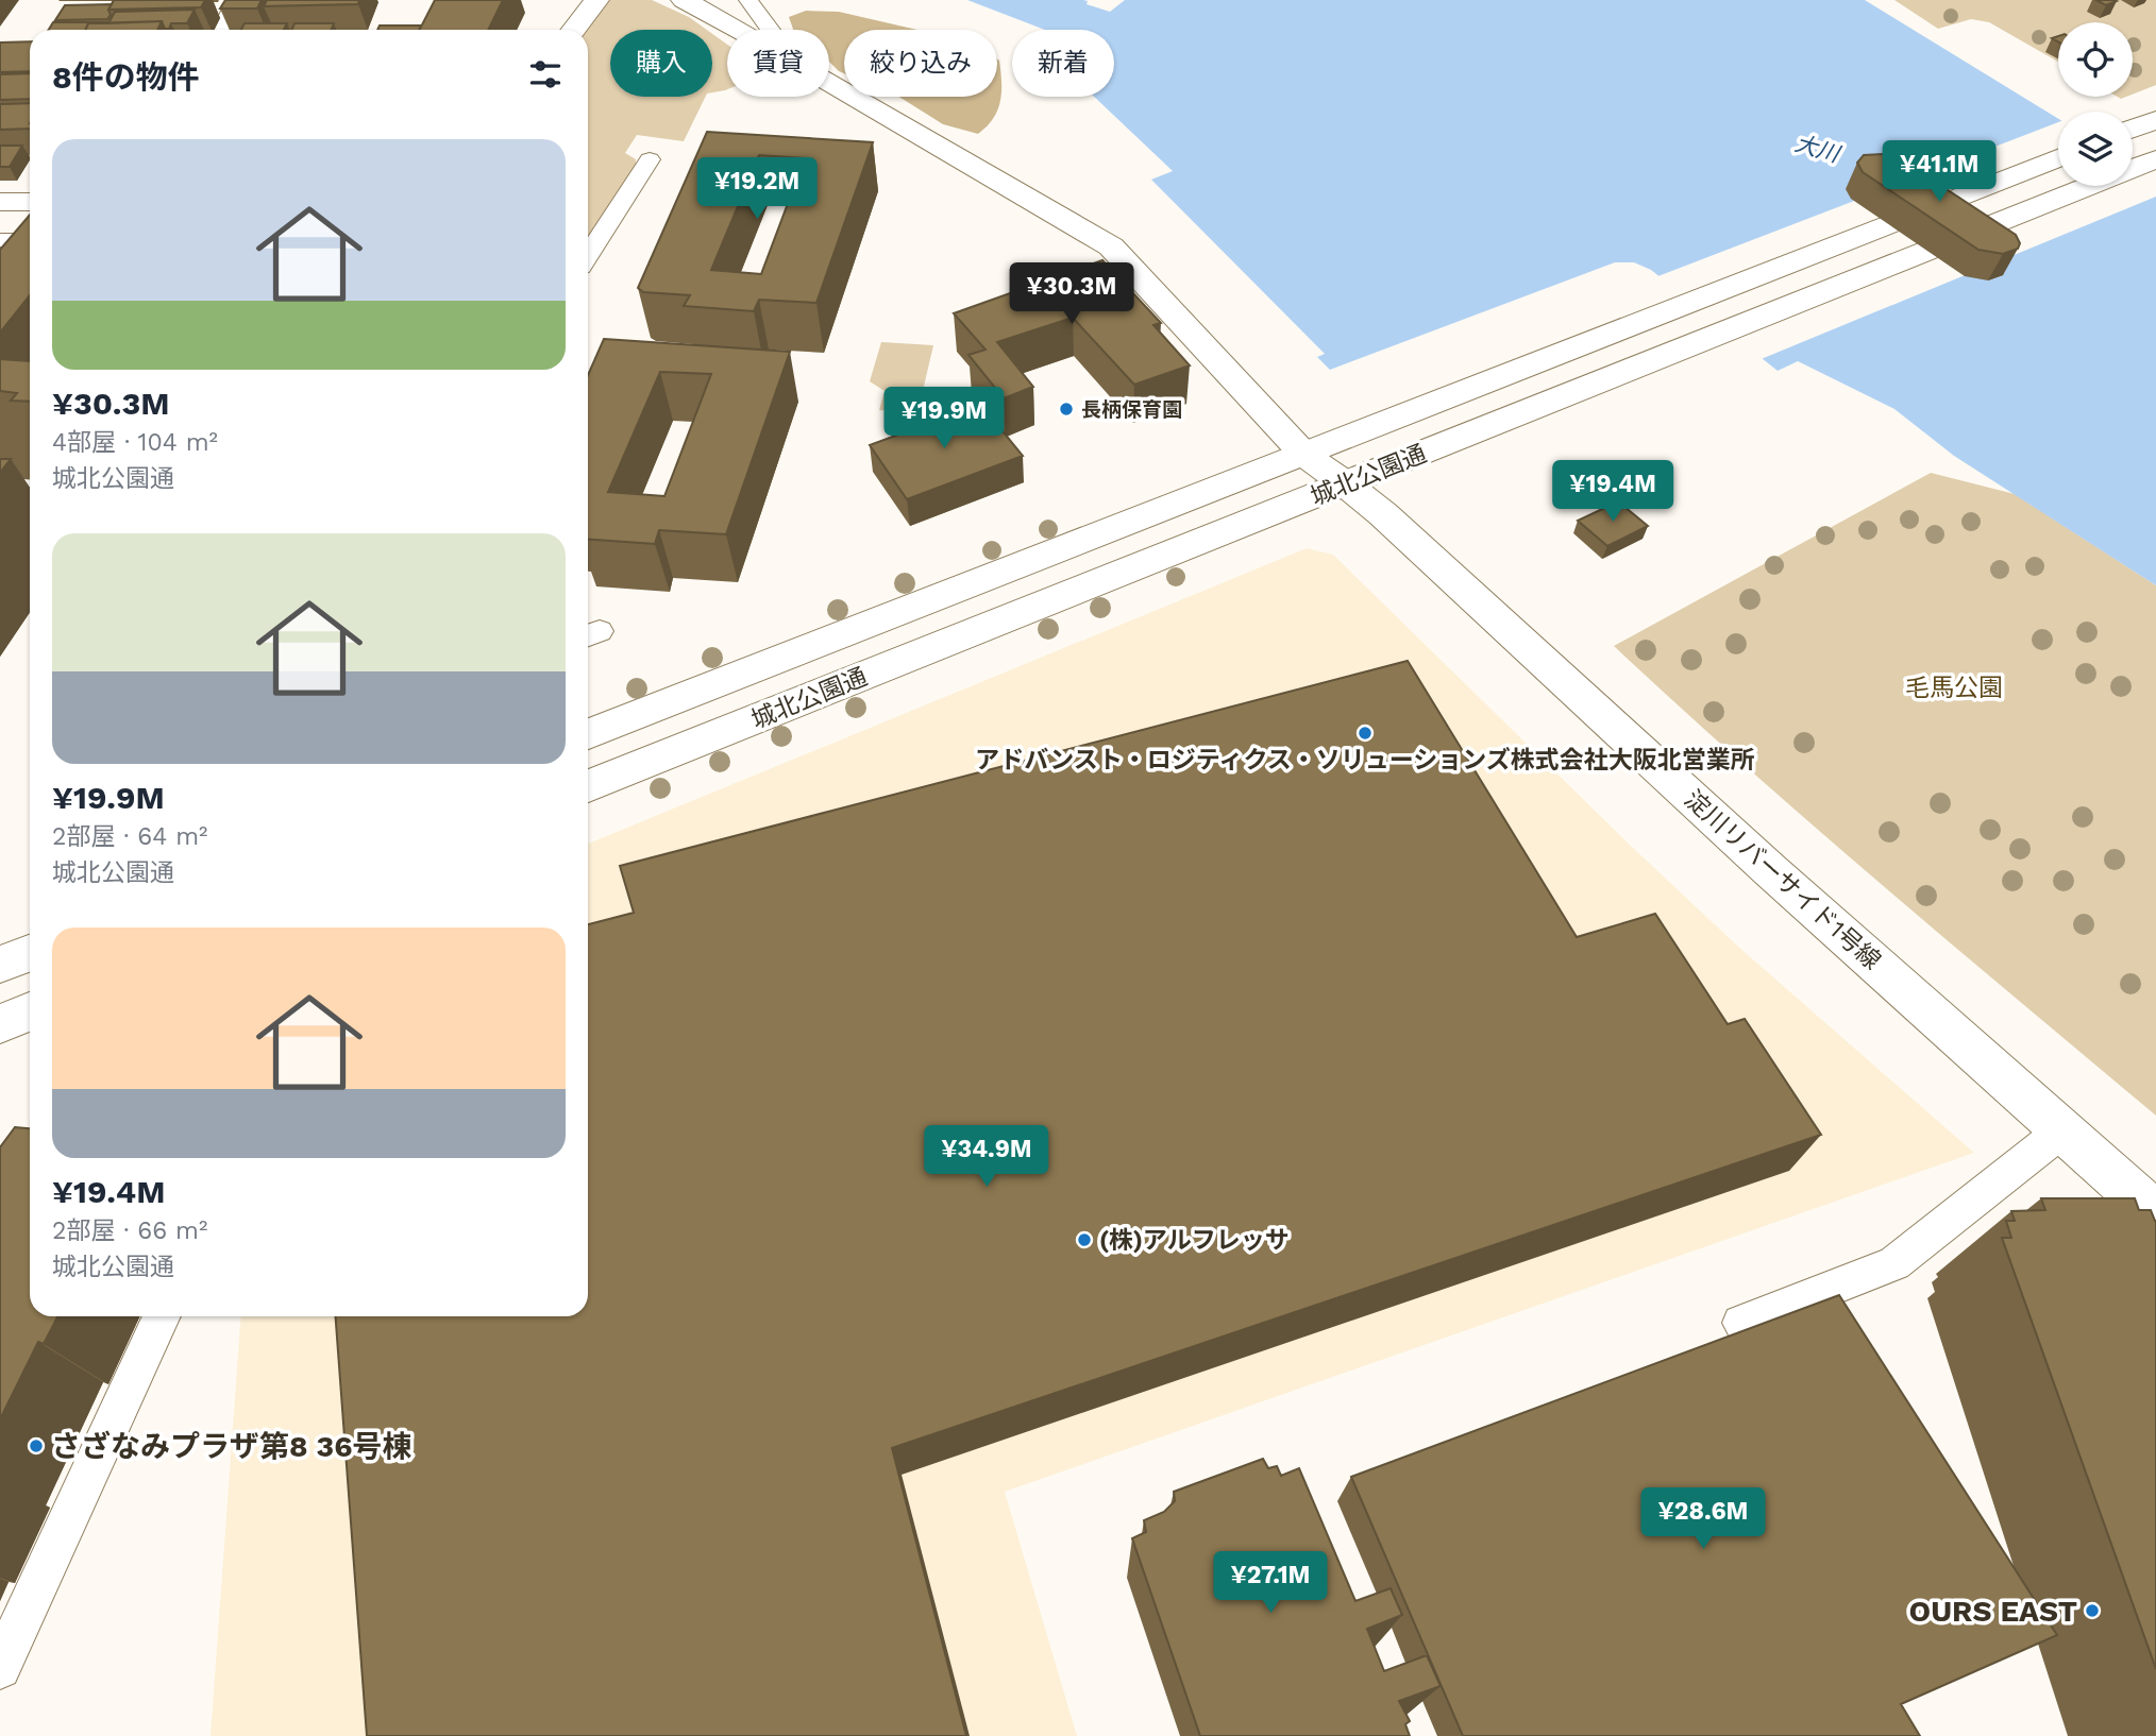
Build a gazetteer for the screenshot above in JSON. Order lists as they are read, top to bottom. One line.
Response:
{"streets":{"main road":["城北公園通","淀川リバーサイド1号線"]},"crossings":[["城北公園通","淀川リバーサイド1号線"]],"water":["大川"],"parks":["毛馬公園"],"places":["長柄保育園","アドバンスト・ロジティクス・ソリューションズ株式会社大阪北営業所","(株)アルフレッサ","さざなみプラザ第8 36号棟","OURS EAST"],"page":{"chip":["購入","賃貸","絞り込み","新着"],"heading":"8件の物件","list":[{"name":"¥30.3M","note":"4部屋 · 104 m² · 城北公園通"},{"name":"¥19.9M","note":"2部屋 · 64 m² · 城北公園通"},{"name":"¥19.4M","note":"2部屋 · 66 m² · 城北公園通"}],"price":["¥41.1M","¥19.2M","¥30.3M","¥19.9M","¥19.4M","¥34.9M","¥28.6M","¥27.1M"]}}
